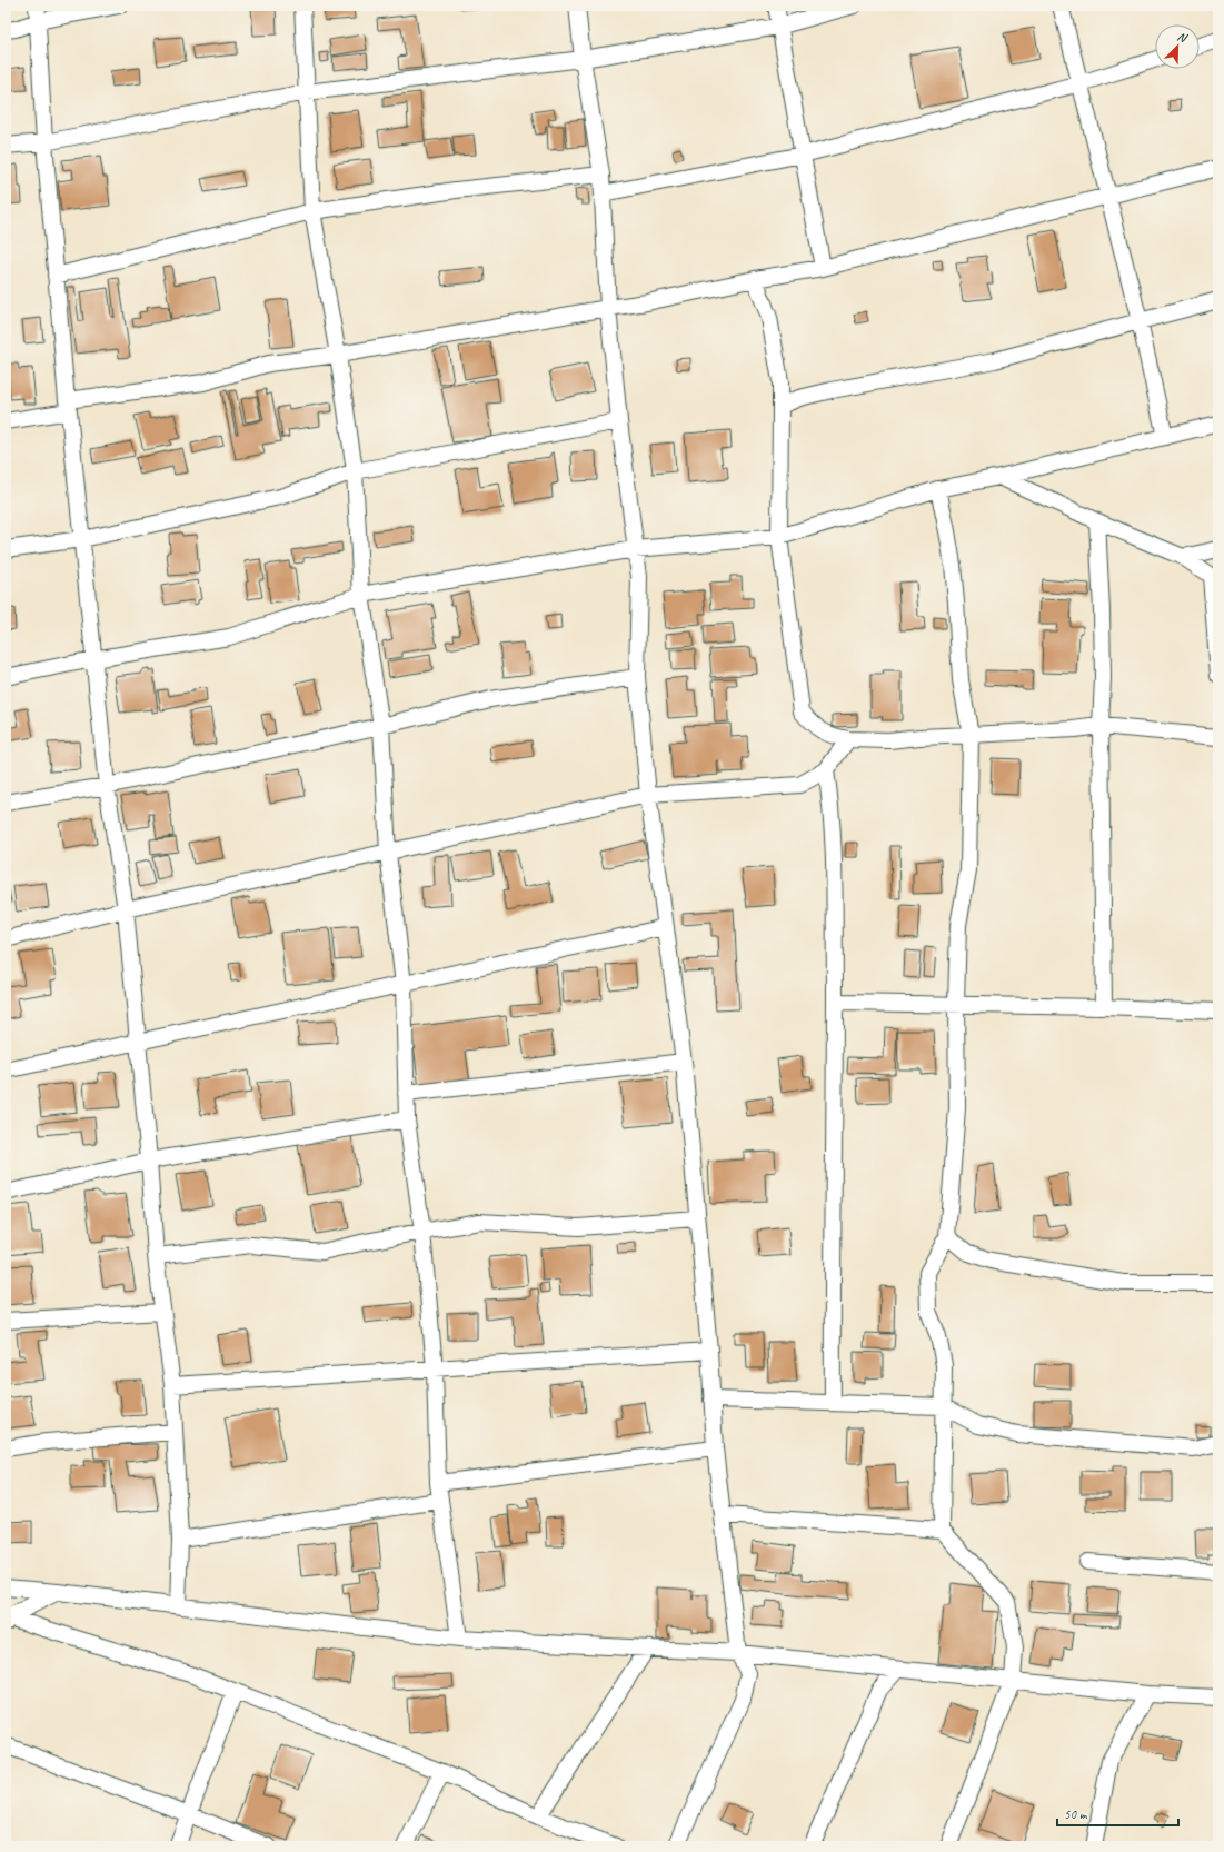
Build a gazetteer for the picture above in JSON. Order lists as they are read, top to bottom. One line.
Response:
{"scale_bar":"50 m","north":"top right"}
